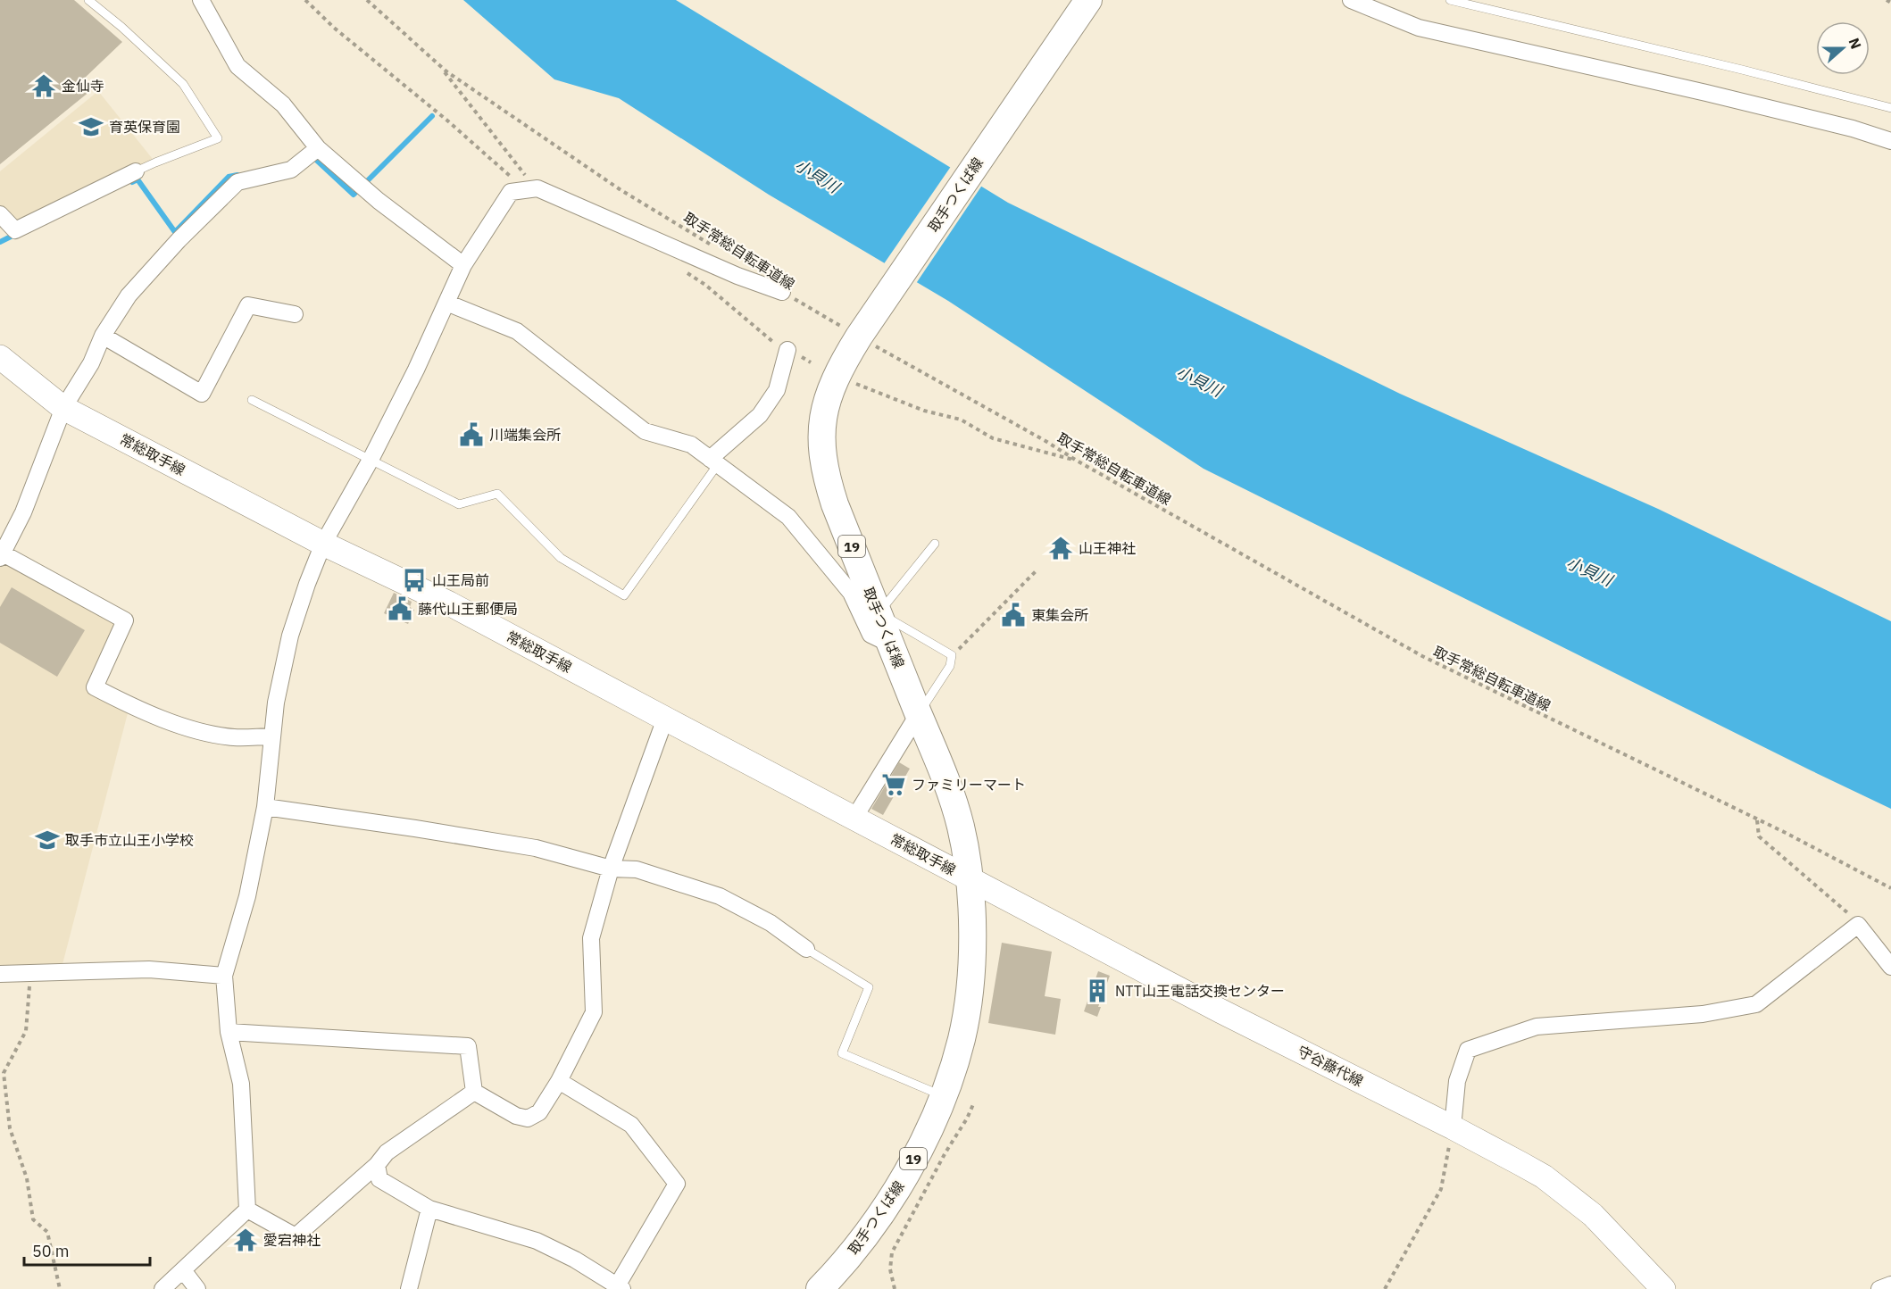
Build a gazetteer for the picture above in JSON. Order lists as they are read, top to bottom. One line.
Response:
{"streets":{"main road":["取手つくば線","常総取手線","19","守谷藤代線"],"path":["取手常総自転車道線"]},"crossings":[["取手つくば線","取手常総自転車道線"],["取手つくば線","常総取手線"],["取手つくば線","守谷藤代線"],["常総取手線","守谷藤代線"]],"water":["小貝川"],"places":{"temple":["金仙寺","山王神社","愛宕神社"],"school or university":["育英保育園","取手市立山王小学校"],"public building":["川端集会所","藤代山王郵便局","東集会所"],"bus stop":["山王局前"],"supermarket":["ファミリーマート"],"building":["NTT山王電話交換センター"]},"scale_bar":"50 m","north":"right"}
